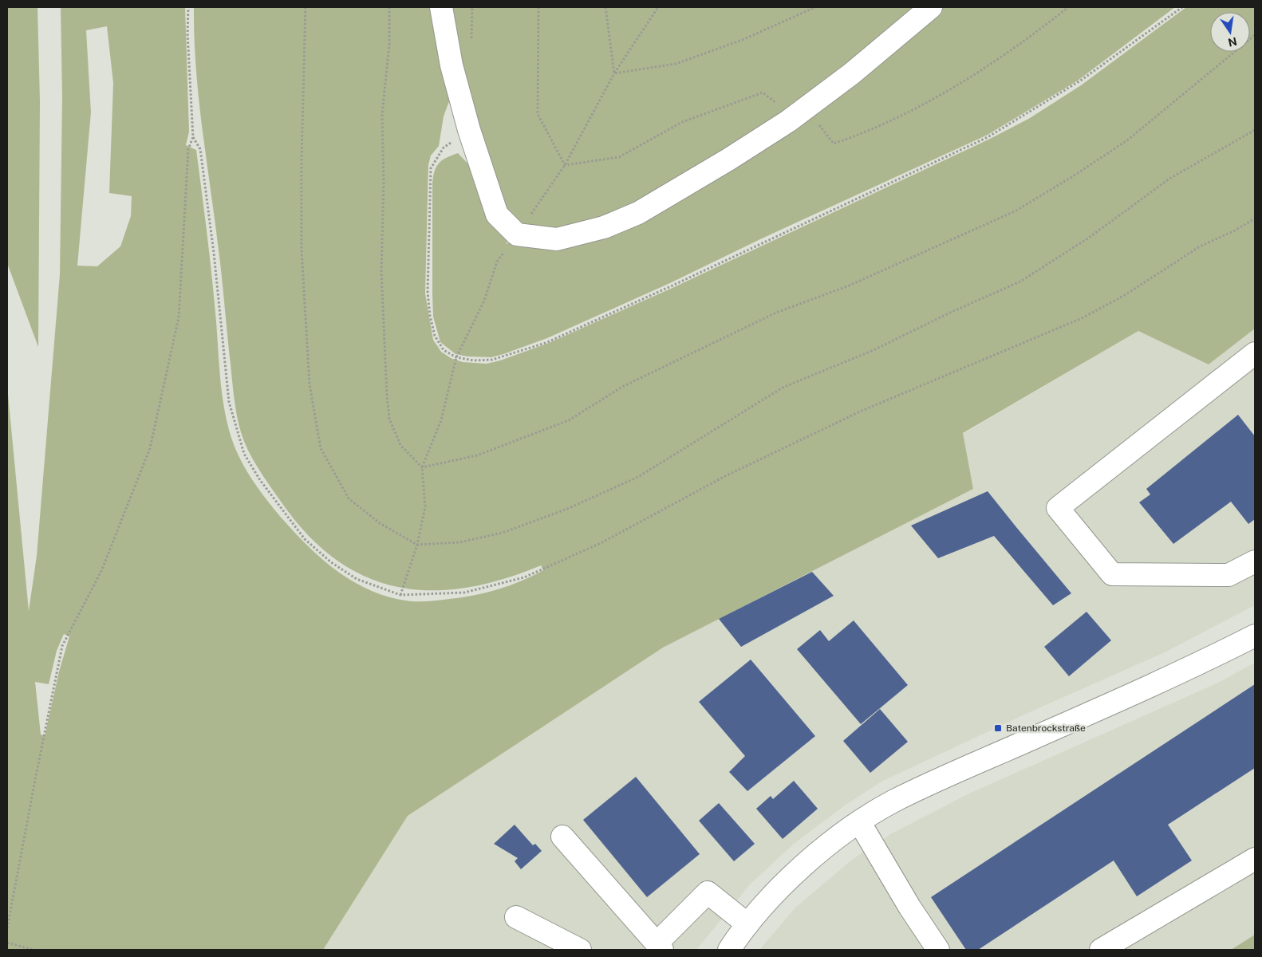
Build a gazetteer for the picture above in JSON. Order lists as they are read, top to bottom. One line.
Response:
{"places":{"transit":["Batenbrockstraße"]},"north":"bottom"}
